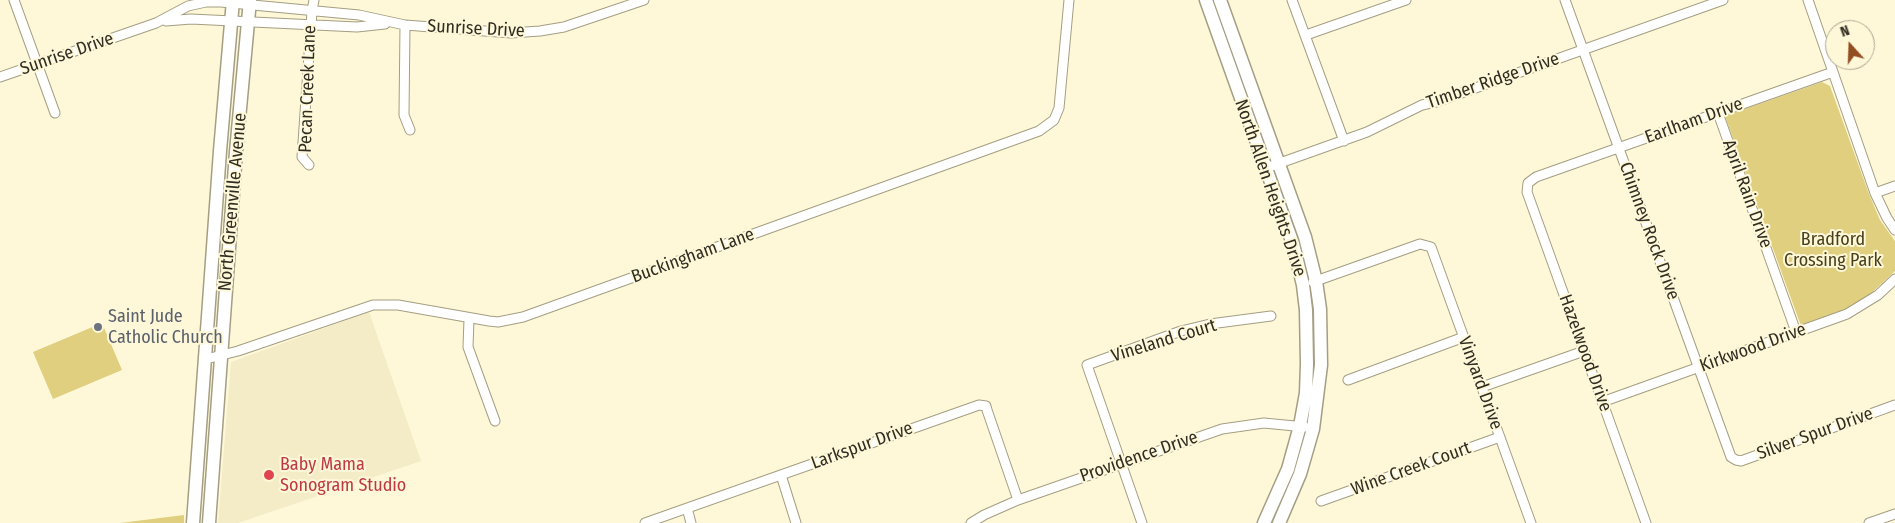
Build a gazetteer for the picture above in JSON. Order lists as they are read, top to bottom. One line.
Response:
{"streets":{"main road":["North Allen Heights Drive","North Greenville Avenue"],"street":["Sunrise Drive","Timber Ridge Drive","Pecan Creek Lane","Earlham Drive","April Rain Drive","Chimney Rock Drive","Buckingham Lane","Vineland Court","Kirkwood Drive","Hazelwood Drive","Vinyard Drive","Silver Spur Drive","Larkspur Drive","Providence Drive","Wine Creek Court"]},"crossings":[["Sunrise Drive","Pecan Creek Lane"],["Sunrise Drive","North Greenville Avenue"],["Timber Ridge Drive","North Allen Heights Drive"],["Timber Ridge Drive","Chimney Rock Drive"],["Earlham Drive","April Rain Drive"],["Earlham Drive","Chimney Rock Drive"],["Earlham Drive","Hazelwood Drive"],["North Allen Heights Drive","Vinyard Drive"],["North Allen Heights Drive","Providence Drive"],["April Rain Drive","Kirkwood Drive"],["North Greenville Avenue","Buckingham Lane"],["Chimney Rock Drive","Kirkwood Drive"],["Chimney Rock Drive","Silver Spur Drive"],["Vineland Court","Providence Drive"],["Kirkwood Drive","Hazelwood Drive"],["Vinyard Drive","Wine Creek Court"],["Larkspur Drive","Providence Drive"]],"parks":["Bradford Crossing Park"],"places":["Saint Jude Catholic Church","Baby Mama Sonogram Studio"],"north":"top"}
